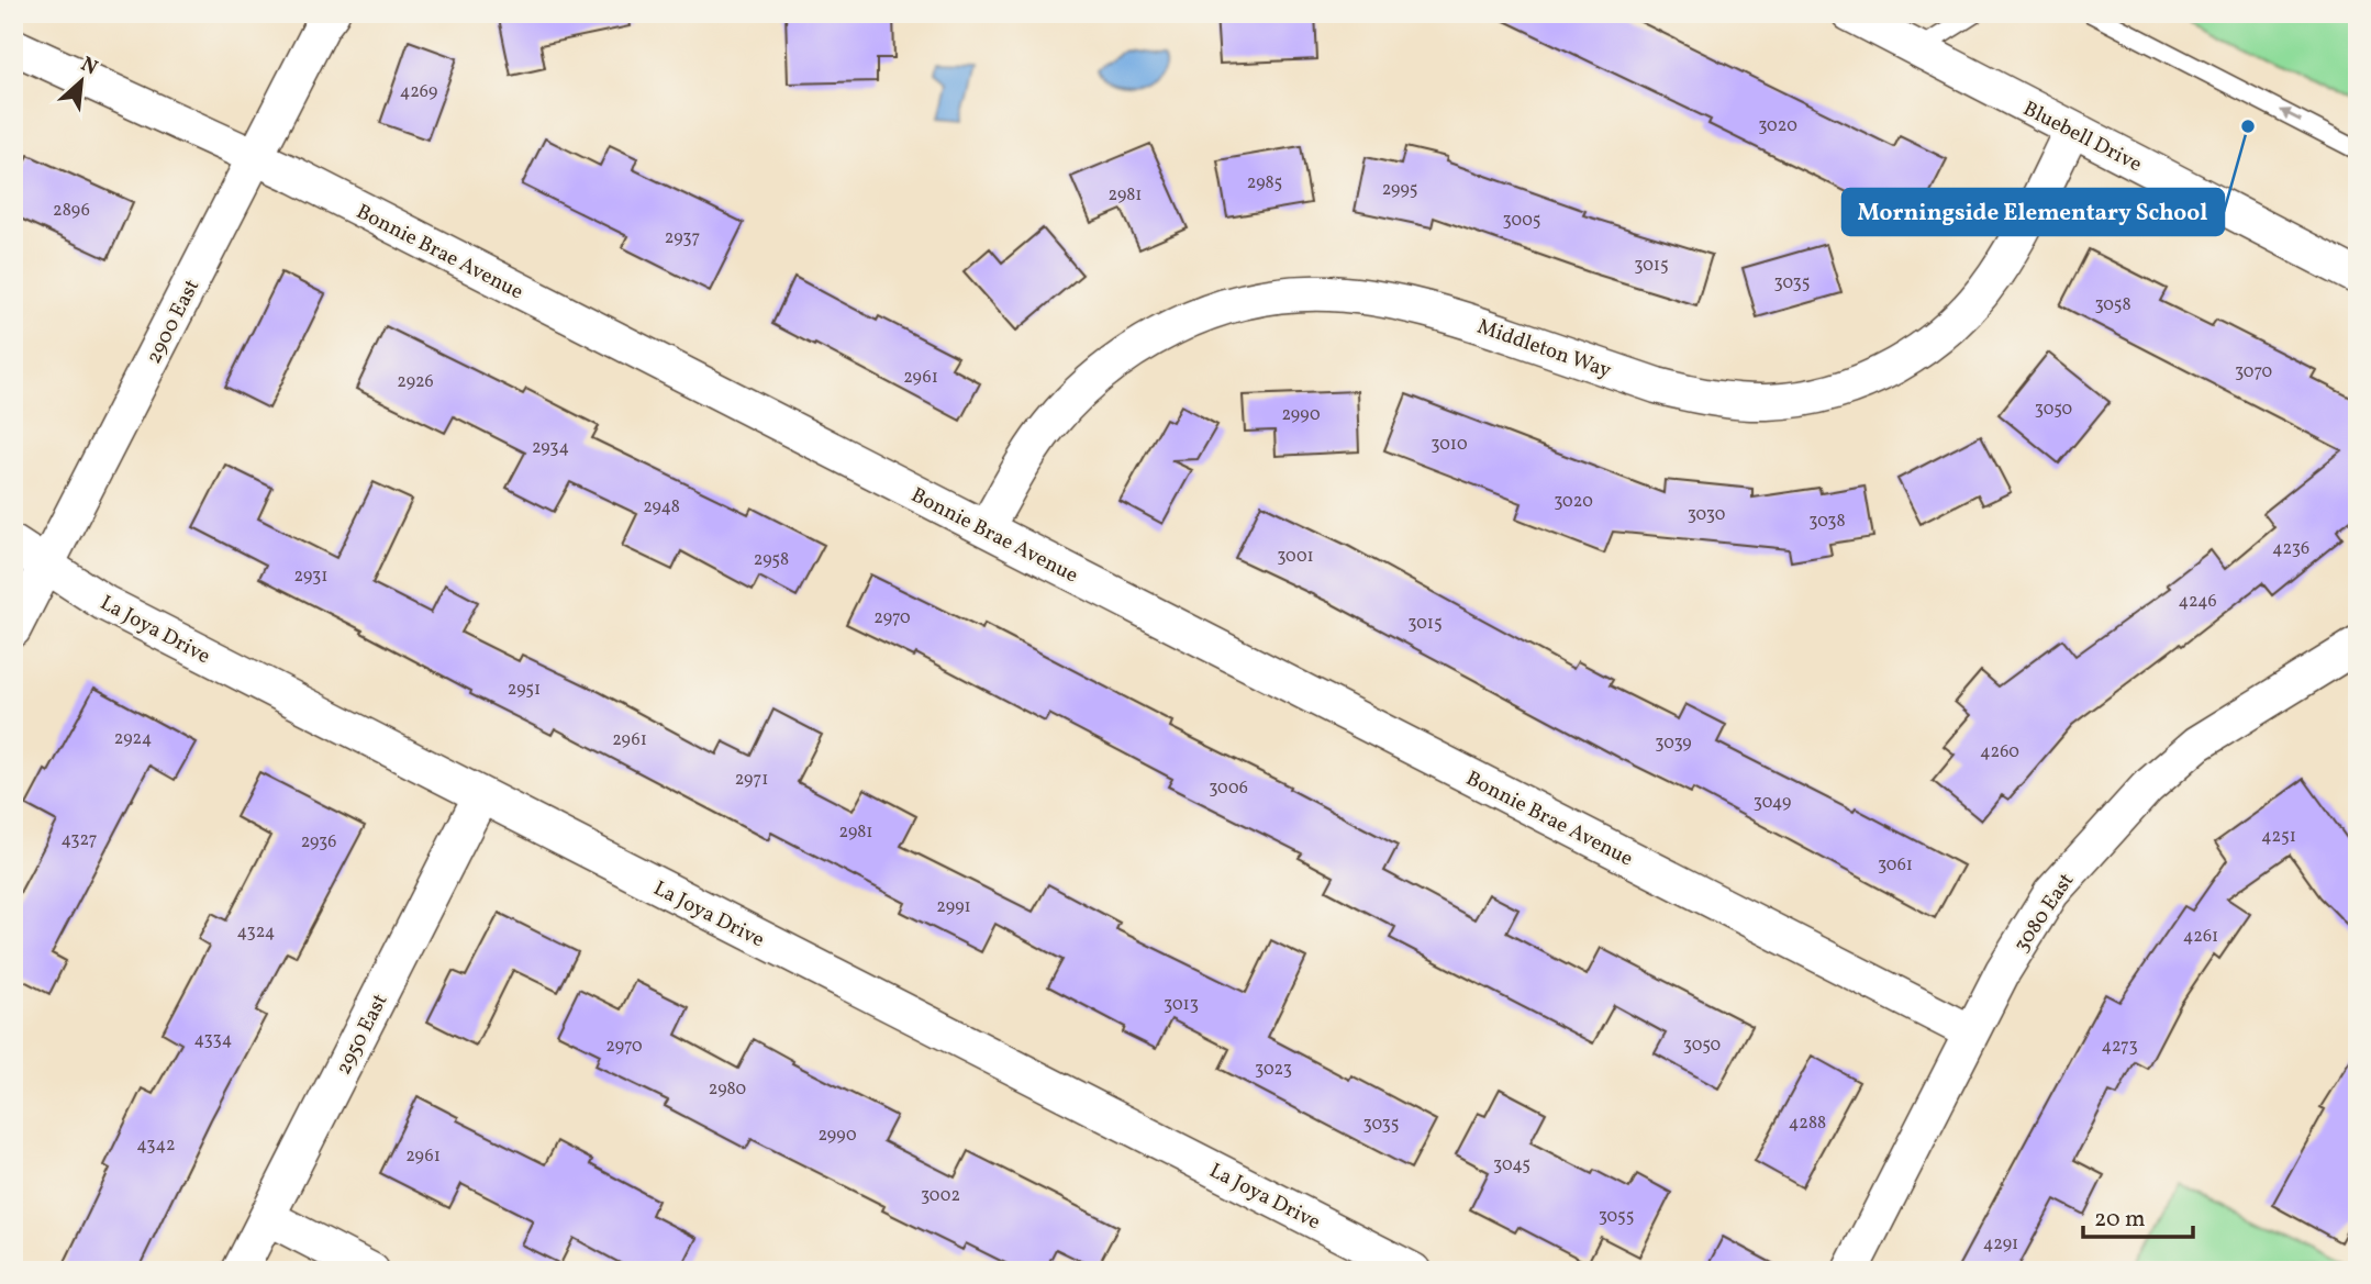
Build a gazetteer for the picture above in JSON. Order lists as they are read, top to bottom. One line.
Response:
{"streets":{"street":["Bluebell Drive","Bonnie Brae Avenue","2900 East","Middleton Way","La Joya Drive","3080 East","2950 East"]},"crossings":[["Bluebell Drive","Middleton Way"],["Bonnie Brae Avenue","2900 East"],["Bonnie Brae Avenue","Middleton Way"],["Bonnie Brae Avenue","3080 East"],["2900 East","La Joya Drive"],["La Joya Drive","2950 East"]],"places":["Morningside Elementary School"],"house_numbers":["4269","3020","2985","2995","2981","2896","3005","2937","3015","3035","3058","3070","2961","2926","3050","2990","3010","2934","3020","2948","3030","3038","4236","3001","2958","2931","4246","2970","3015","2951","2924","2961","3039","4260","2971","3006","3049","2981","4251","4327","2936","3061","2991","4324","4261","3013","4334","3050","2970","4273","3023","2980","4288","3035","2990","4342","2961","3045","3002","3055","4291"],"scale_bar":"20 m","north":"top right"}
